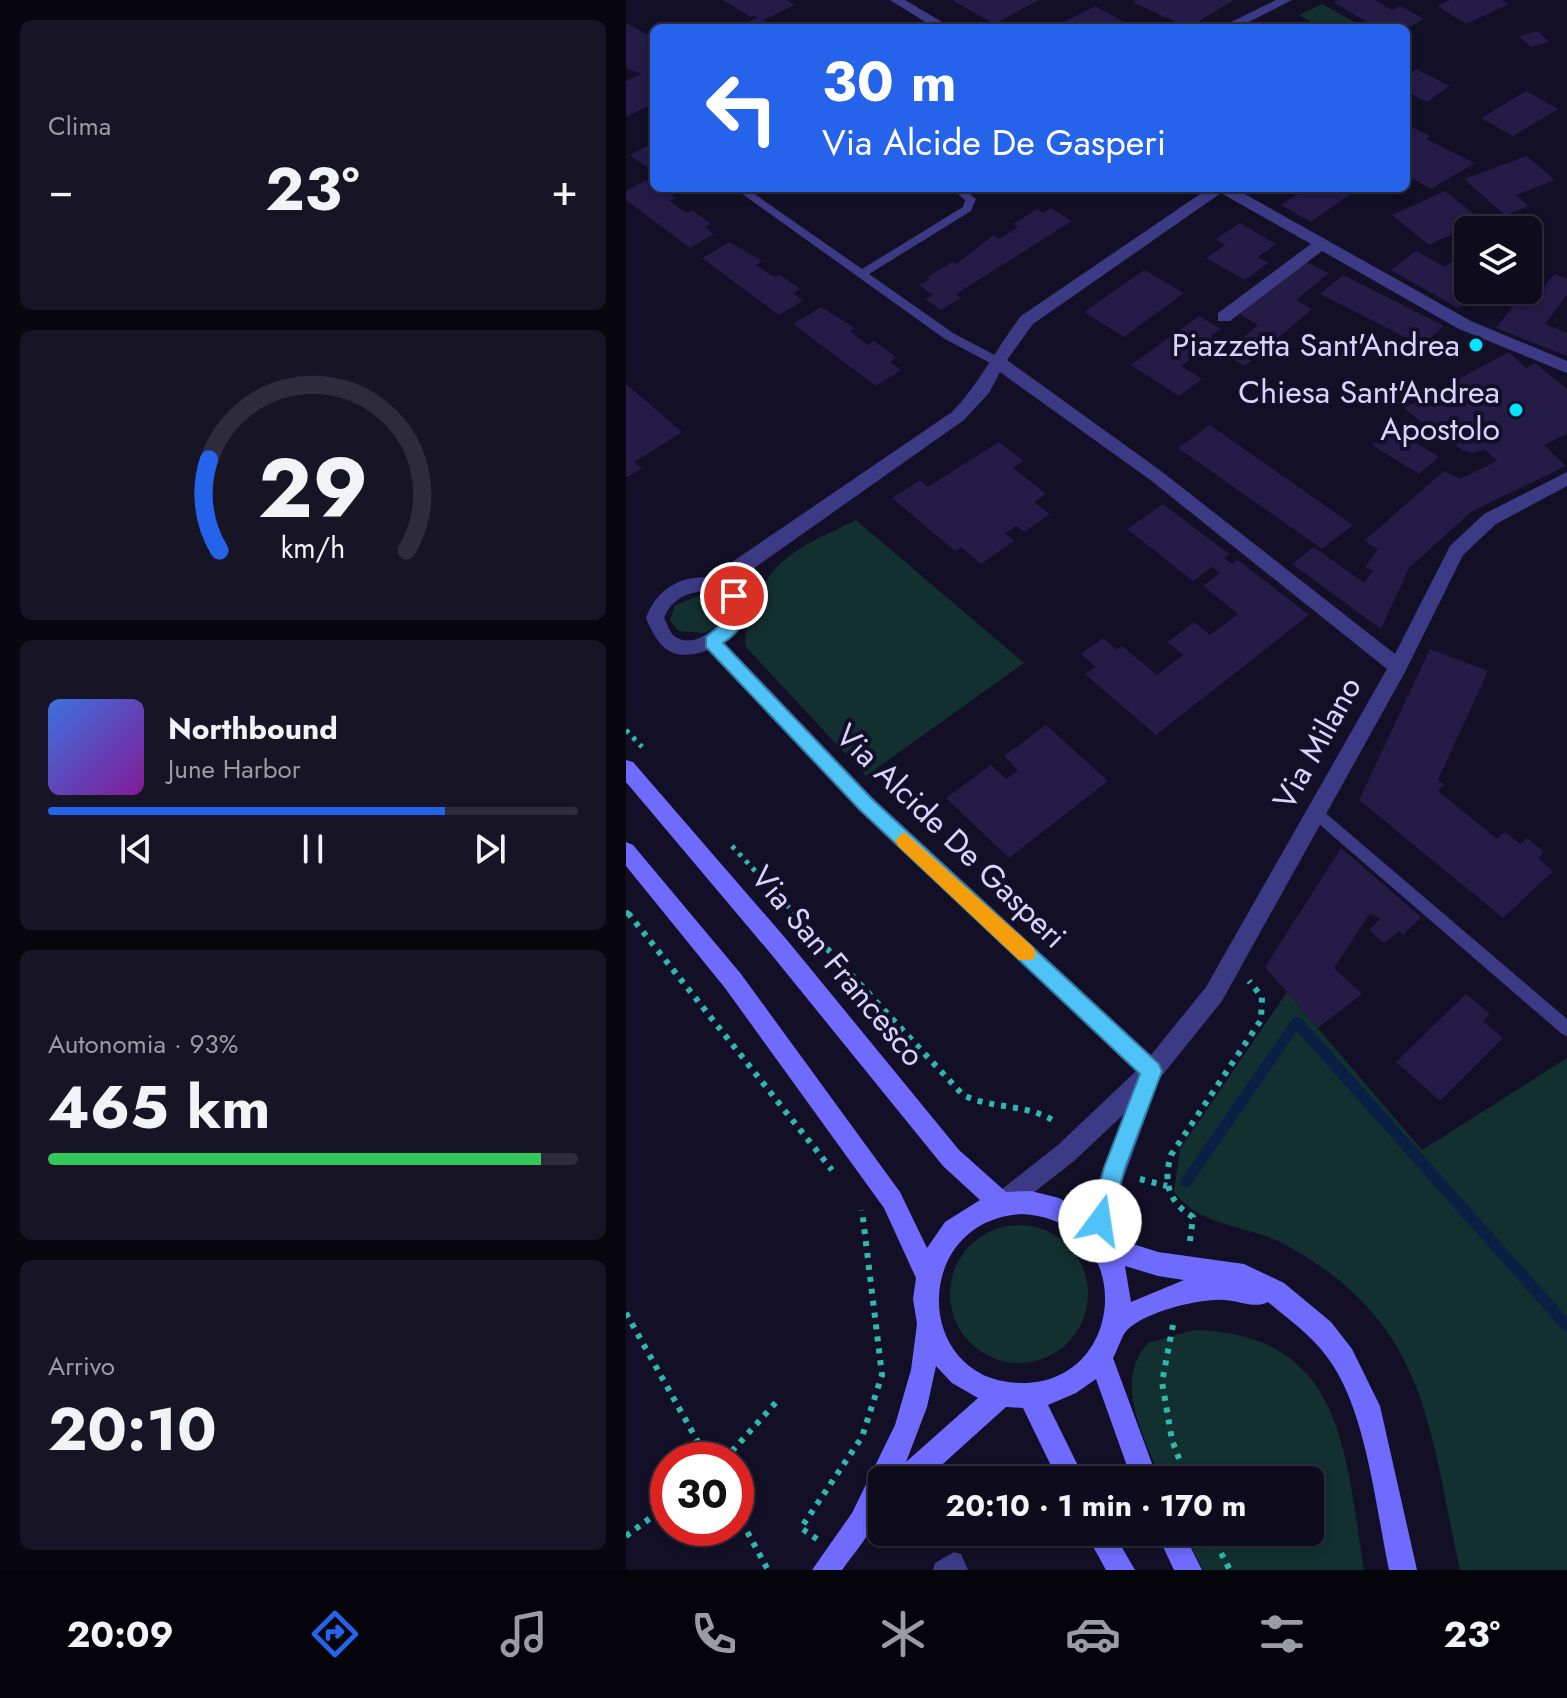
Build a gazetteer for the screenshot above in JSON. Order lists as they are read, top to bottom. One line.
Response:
{"streets":{"street":["Via Milano","Via Alcide De Gasperi","Via San Francesco"]},"crossings":[["Via Milano","Via Alcide De Gasperi"],["Via Milano","Via San Francesco"]],"places":["Piazzetta Sant'Andrea","Chiesa Sant'Andrea Apostolo"],"page":{"tile":["Clima",["Autonomia · 93%","465 km"],["Arrivo","20:10"]],"turn":["30 m","Via Alcide De Gasperi"],"heat":["−","23°","+"],"song":["Northbound","June Harbor"],"limit":"30","trip":"20:10 · 1 min · 170 m","tabs":["20:09","23°"],"gauge":["29","km/h"]}}
